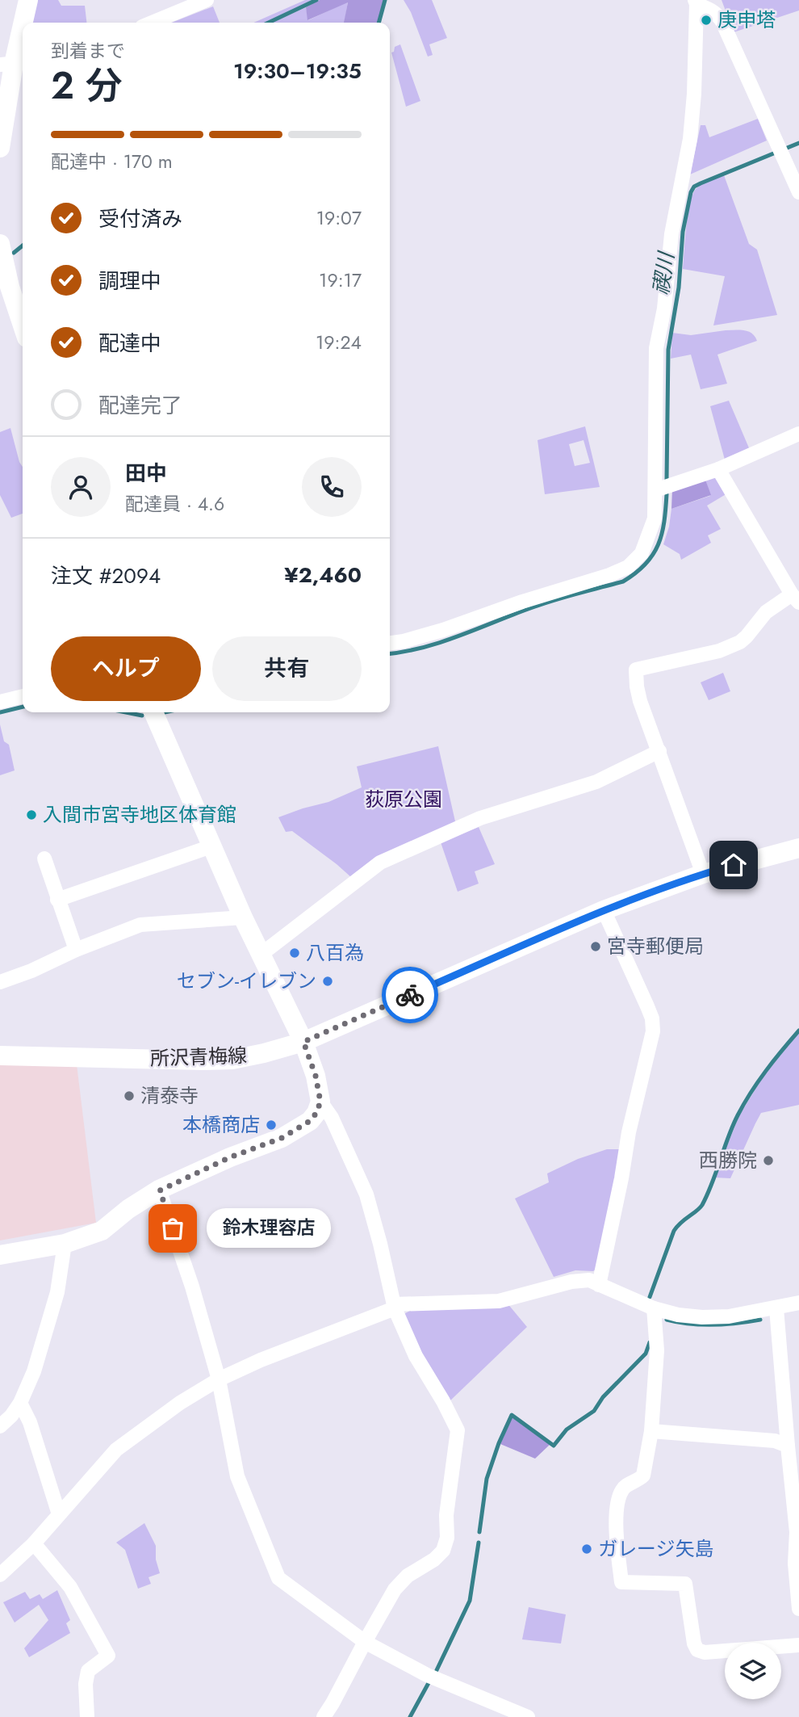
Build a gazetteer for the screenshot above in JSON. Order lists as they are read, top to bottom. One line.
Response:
{"streets":{"street":["所沢青梅線"]},"water":["禊川"],"parks":["荻原公園"],"places":["庚申塔","入間市宮寺地区体育館","宮寺郵便局","八百為","セブン-イレブン","清泰寺","本橋商店","西勝院","鈴木理容店","ガレージ矢島"],"page":{"heading":["2 分","到着まで","19:30–19:35"],"panel":["田中","配達員 · 4.6","注文 #2094","¥2,460"],"bar":"配達中 · 170 m","list":[["受付済み","19:07"],["調理中","19:17"],["配達中","19:24"],"配達完了"],"buttons":["ヘルプ","共有"],"bubble":"鈴木理容店"}}
